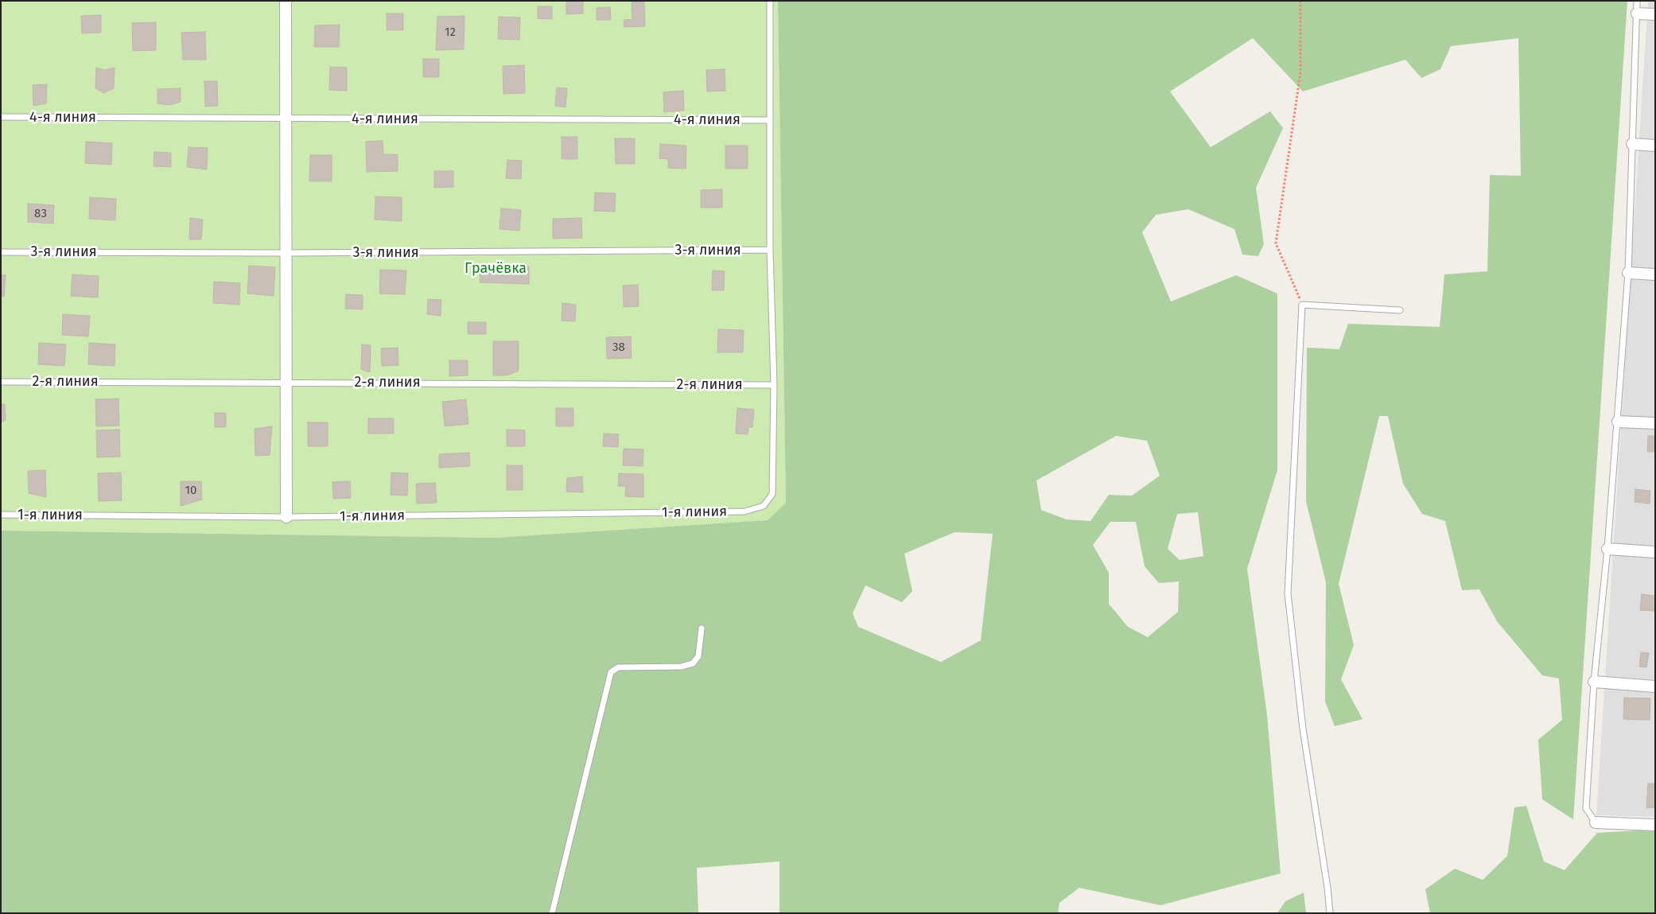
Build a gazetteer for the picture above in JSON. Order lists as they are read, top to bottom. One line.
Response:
{"streets":{"lane":["4-я линия","3-я линия","2-я линия","1-я линия"]},"crossings":[["4-я линия","1-я линия"],["3-я линия","1-я линия"],["2-я линия","1-я линия"]],"parks":["Грачёвка"],"house_numbers":["12","83","38","10"]}
